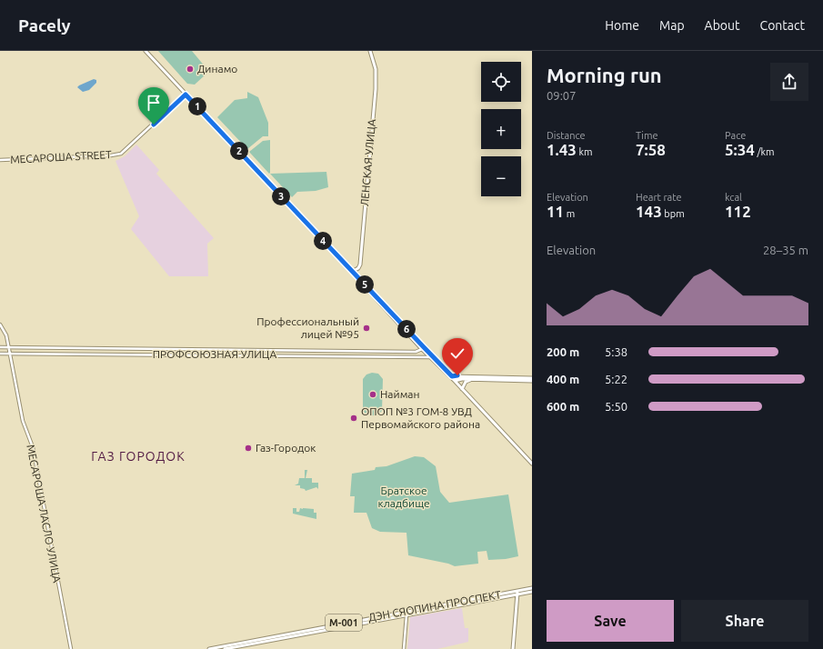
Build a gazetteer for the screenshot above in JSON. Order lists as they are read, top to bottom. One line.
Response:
{"streets":{"main road":["ЛЕНСКАЯ УЛИЦА","ДЭН СЯОПИНА ПРОСПЕКТ","M-001"],"street":["МЕСАРОША STREET","ПРОФСОЮЗНАЯ УЛИЦА","МЕСАРОША ЛАСЛО УЛИЦА"]},"crossings":[["ПРОФСОЮЗНАЯ УЛИЦА","МЕСАРОША ЛАСЛО УЛИЦА"]],"districts":["ГАЗ ГОРОДОК"],"parks":["Братское кладбище"],"places":["Динамо","Профессиональный лицей №95","Найман","ОПОП №3 ГОМ-8 УВД Первомайского района","Газ-Городок"],"page":{"header":"Pacely","nav":["Home","Map","About","Contact"],"heading":["Morning run","09:07"],"map_buttons":["+","−"],"pins":["1","2","3","4","5","6"],"stats":[["Distance","1.43 km"],["Time","7:58"],["Pace","5:34 /km"],["Elevation","11 m"],["Heart rate","143 bpm"],["kcal","112"]],"chart":["Elevation","28–35 m"],"list":[{"name":"200 m","note":"5:38"},{"name":"400 m","note":"5:22"},{"name":"600 m","note":"5:50"}],"buttons":["Save","Share"]}}
